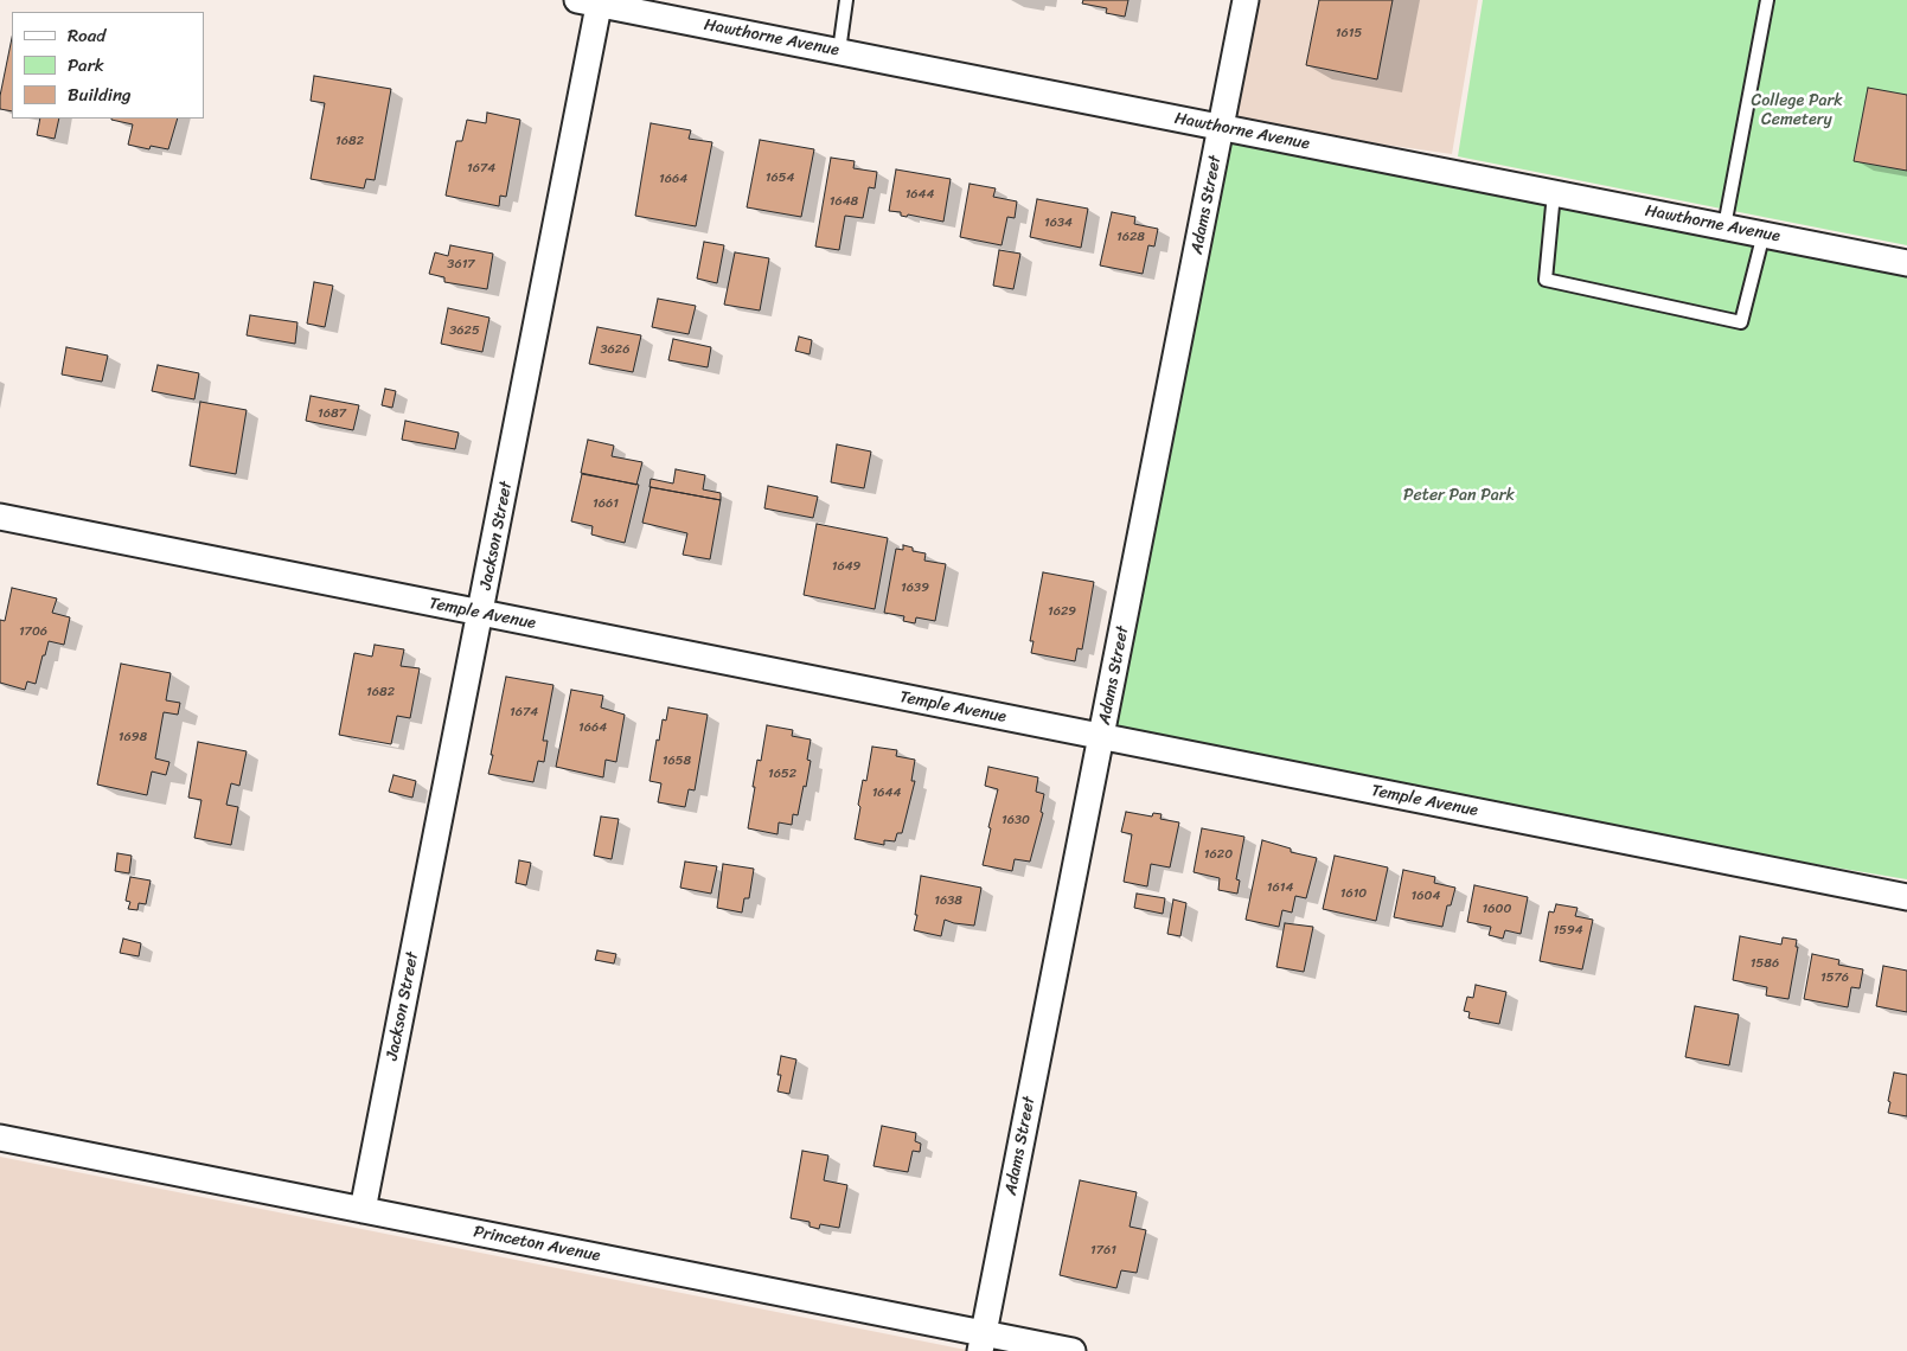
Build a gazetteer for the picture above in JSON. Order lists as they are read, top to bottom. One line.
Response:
{"streets":{"street":["Hawthorne Avenue","Adams Street","Jackson Street","Temple Avenue","Princeton Avenue"]},"crossings":[["Hawthorne Avenue","Adams Street"],["Hawthorne Avenue","Jackson Street"],["Adams Street","Temple Avenue"],["Adams Street","Princeton Avenue"],["Jackson Street","Temple Avenue"],["Jackson Street","Princeton Avenue"]],"parks":["College Park Cemetery","Peter Pan Park"],"house_numbers":["1615","1682","1674","1654","1664","1644","1648","1634","1628","3617","3625","3626","1687","1661","1649","1639","1629","1706","1682","1674","1664","1698","1658","1652","1644","1630","1620","1614","1610","1604","1638","1600","1594","1586","1576","1761"],"legend":["Road","Park","Building"]}
